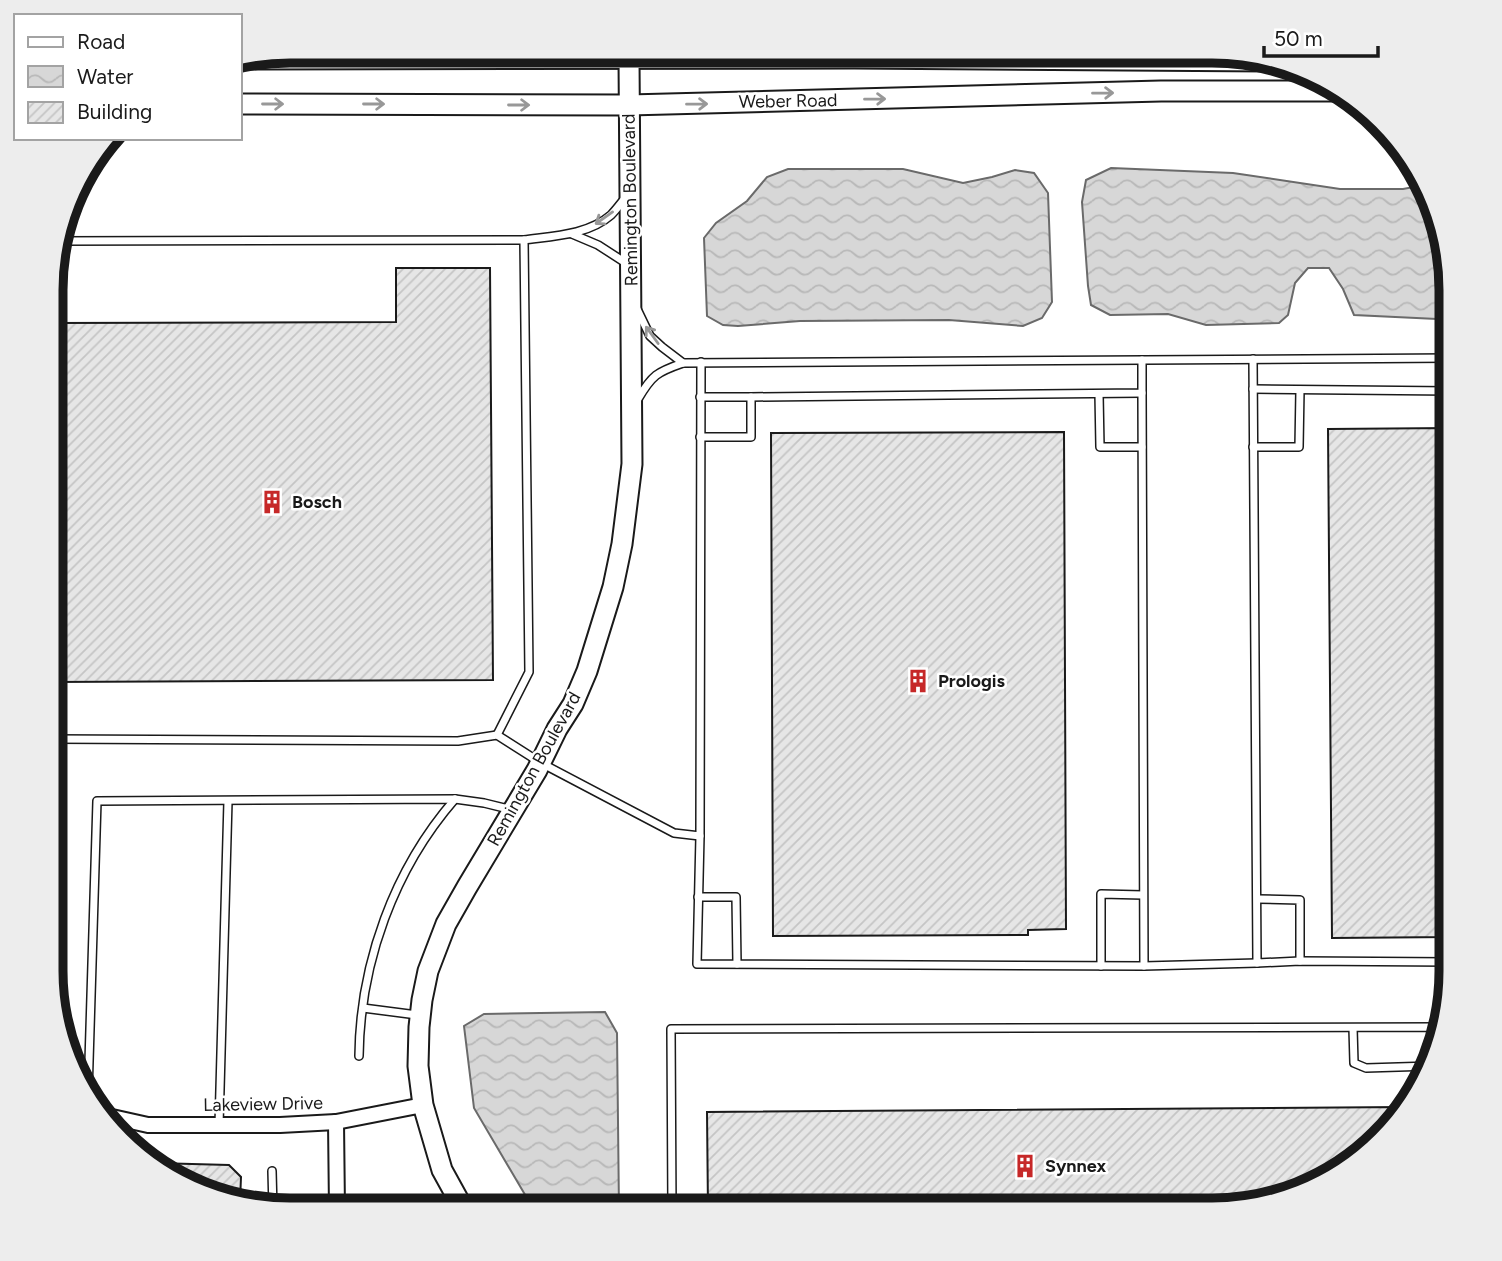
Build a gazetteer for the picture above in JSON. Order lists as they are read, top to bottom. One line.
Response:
{"streets":{"main road":["Weber Road","Remington Boulevard"],"street":["Lakeview Drive"]},"crossings":[["Weber Road","Remington Boulevard"],["Remington Boulevard","Lakeview Drive"]],"one_way":["Weber Road"],"places":{"building":["Bosch","Prologis","Synnex"]},"legend":["Road","Water","Building"],"scale_bar":"50 m"}
